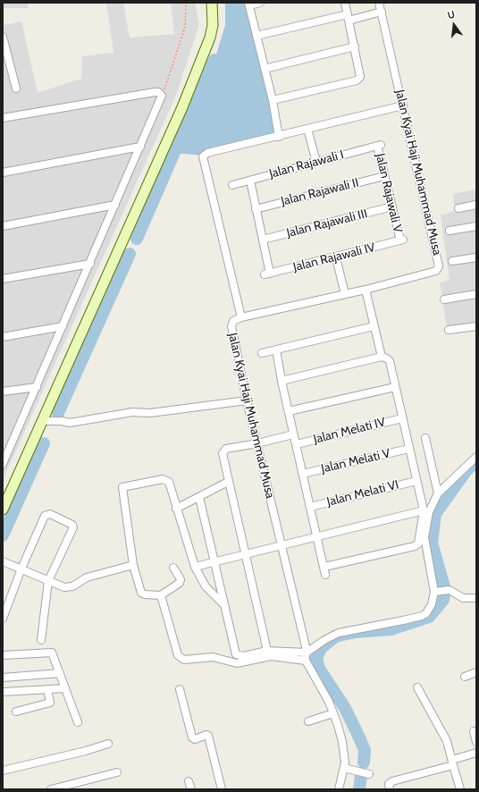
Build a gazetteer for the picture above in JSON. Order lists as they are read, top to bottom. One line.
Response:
{"streets":{"street":["Jalan Rajawali I","Jalan Kyai Haji Muhammad Musa","Jalan Rajawali II","Jalan Rajawali V","Jalan Rajawali III","Jalan Rajawali IV","Jalan Melati IV","Jalan Melati V","Jalan Melati VI"]},"crossings":[["Jalan Rajawali I","Jalan Rajawali V"],["Jalan Rajawali II","Jalan Rajawali V"],["Jalan Rajawali V","Jalan Rajawali III"],["Jalan Rajawali V","Jalan Rajawali IV"],["Jalan Rajawali III","Jalan Rajawali IV"]],"north":"top"}
